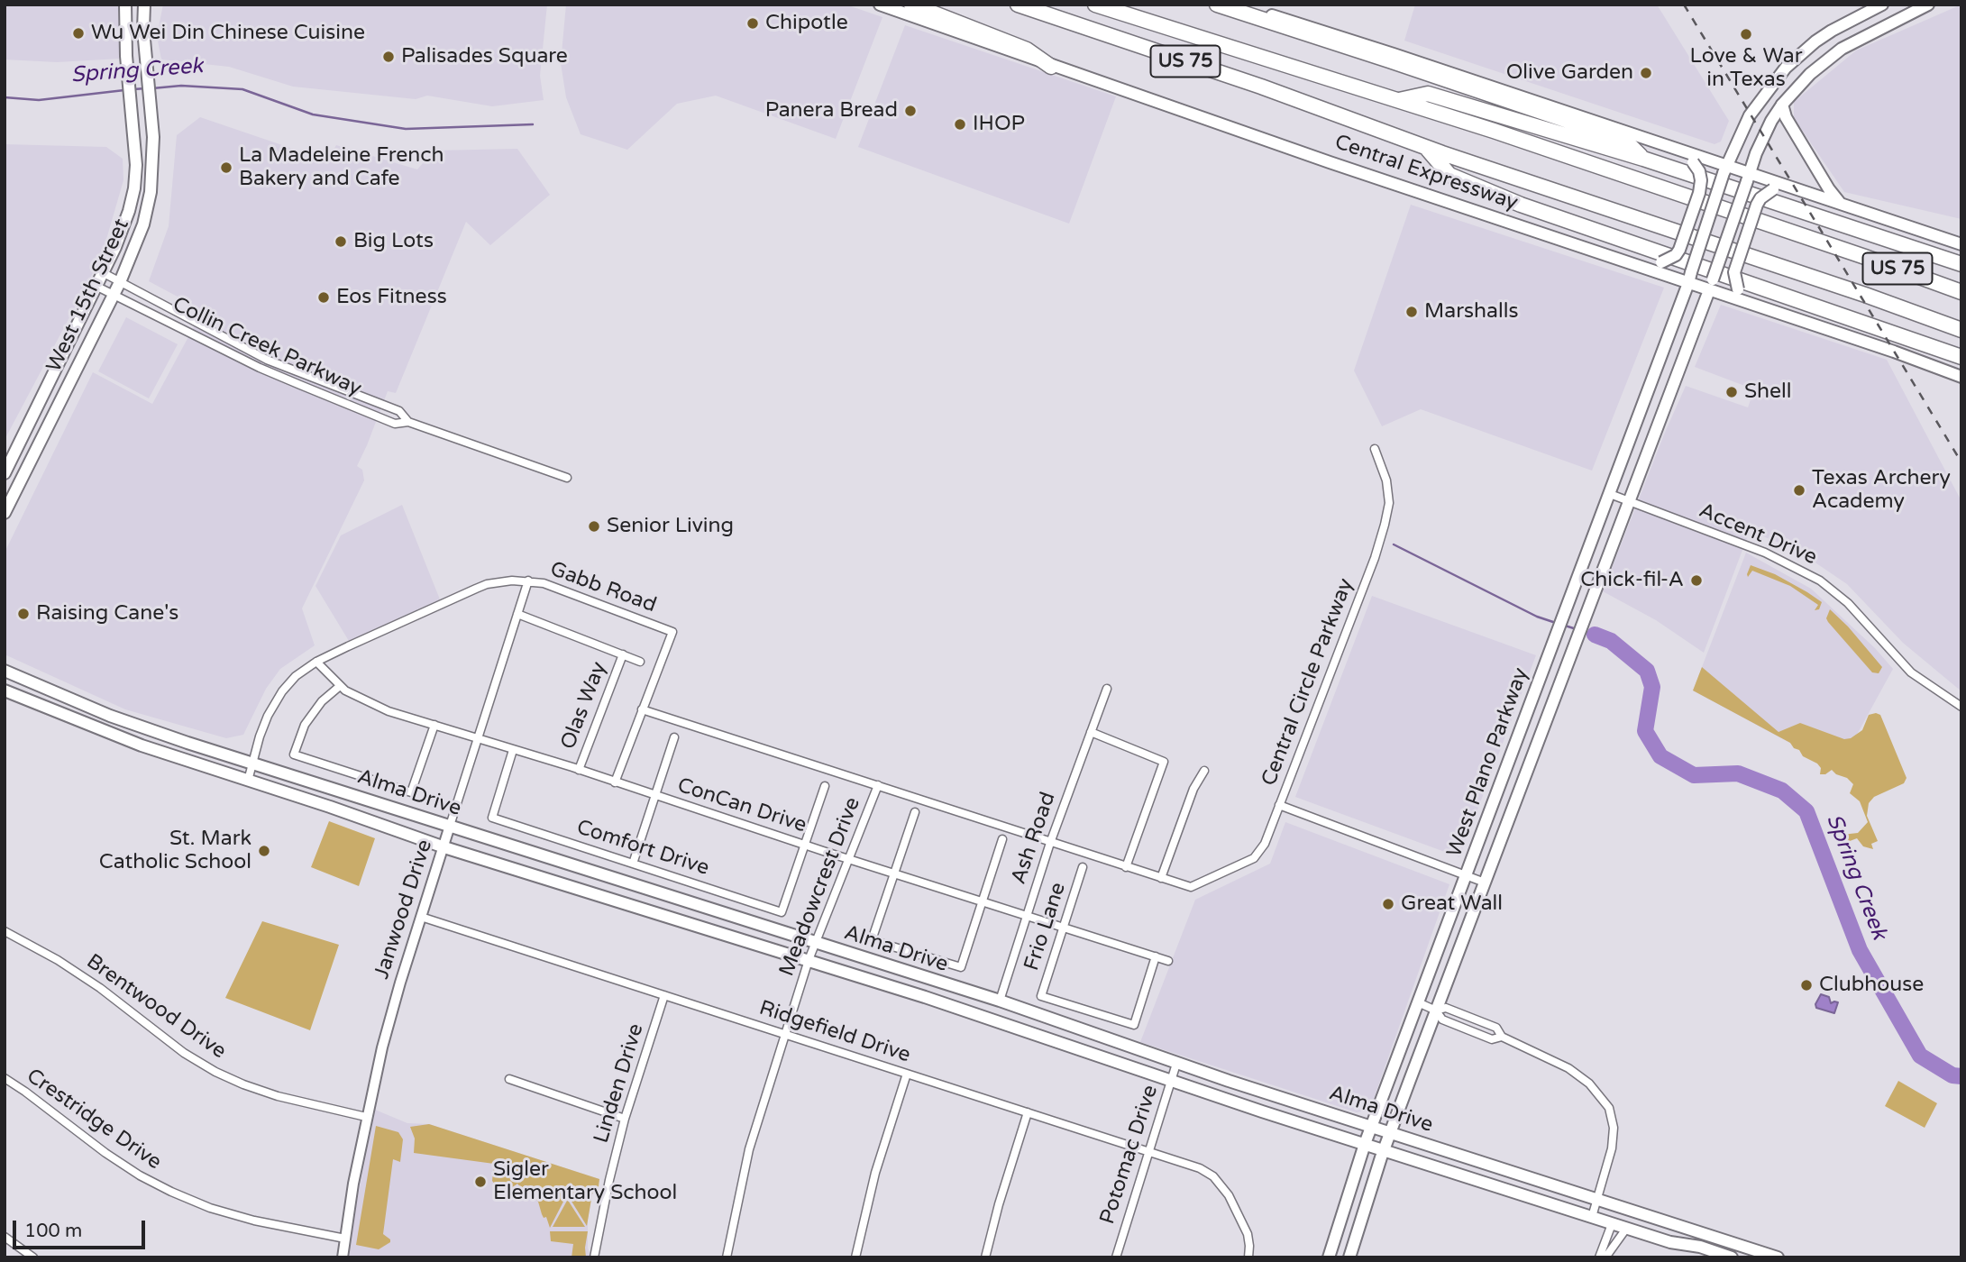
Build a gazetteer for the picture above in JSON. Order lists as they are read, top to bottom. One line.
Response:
{"streets":{"highway":["US 75","Central Expressway"],"main road":["West 15th Street","West Plano Parkway","Alma Drive"],"street":["Collin Creek Parkway","Accent Drive","Gabb Road","Central Circle Parkway","Olas Way","ConCan Drive","Ash Road","Comfort Drive","Meadowcrest Drive","Janwood Drive","Frio Lane","Brentwood Drive","Ridgefield Drive","Linden Drive","Crestridge Drive","Potomac Drive"]},"crossings":[["Central Expressway","West Plano Parkway"],["West 15th Street","Collin Creek Parkway"],["Accent Drive","West Plano Parkway"],["Gabb Road","ConCan Drive"],["Gabb Road","Janwood Drive"],["Olas Way","ConCan Drive"],["West Plano Parkway","Alma Drive"],["Alma Drive","Ash Road"],["Alma Drive","Meadowcrest Drive"],["Alma Drive","Janwood Drive"],["Alma Drive","Potomac Drive"],["ConCan Drive","Ash Road"],["ConCan Drive","Comfort Drive"],["ConCan Drive","Meadowcrest Drive"],["ConCan Drive","Janwood Drive"],["ConCan Drive","Frio Lane"],["Meadowcrest Drive","Ridgefield Drive"],["Janwood Drive","Brentwood Drive"],["Janwood Drive","Ridgefield Drive"],["Janwood Drive","Crestridge Drive"],["Ridgefield Drive","Linden Drive"],["Ridgefield Drive","Potomac Drive"]],"water":["Spring Creek"],"places":["Chipotle","Wu Wei Din Chinese Cuisine","Love & War in Texas","Palisades Square","Olive Garden","Panera Bread","IHOP","La Madeleine French Bakery and Cafe","Big Lots","Eos Fitness","Marshalls","Shell","Texas Archery Academy","Senior Living","Chick-fil-A","Raising Cane's","St. Mark Catholic School","Great Wall","Clubhouse","Sigler Elementary School"],"scale_bar":"100 m"}
